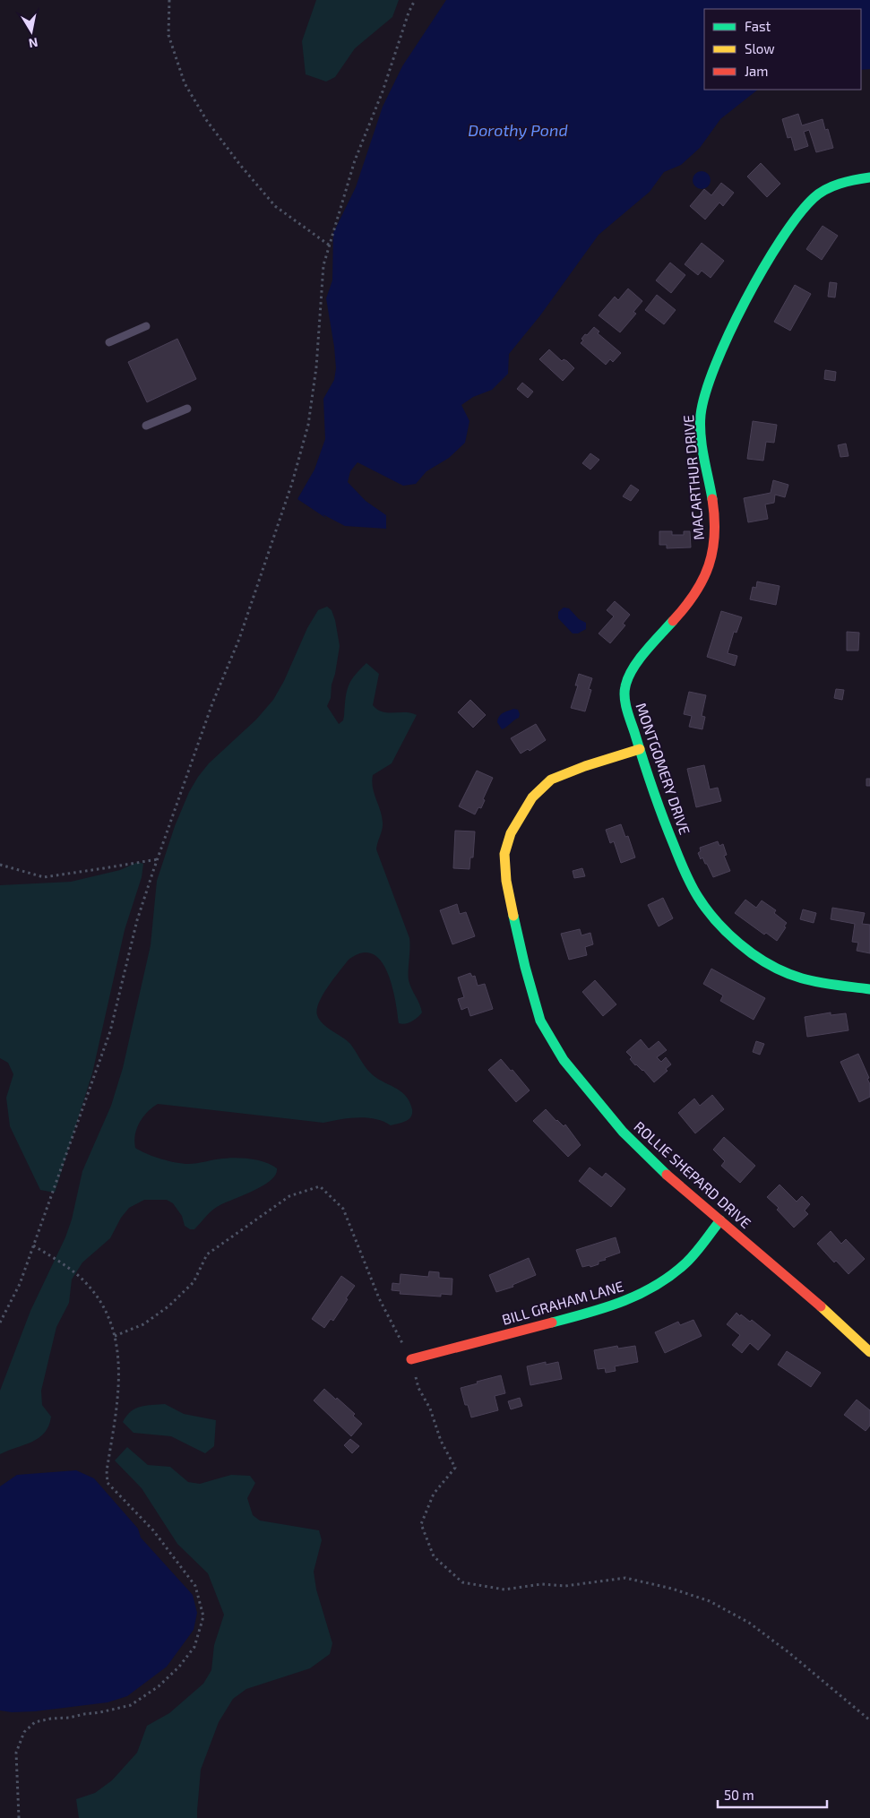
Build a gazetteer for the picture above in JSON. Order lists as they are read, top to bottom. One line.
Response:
{"streets":{"street":["MACARTHUR DRIVE","MONTGOMERY DRIVE","ROLLIE SHEPARD DRIVE","BILL GRAHAM LANE"]},"crossings":[["MACARTHUR DRIVE","MONTGOMERY DRIVE"],["MONTGOMERY DRIVE","ROLLIE SHEPARD DRIVE"],["ROLLIE SHEPARD DRIVE","BILL GRAHAM LANE"]],"water":["Dorothy Pond"],"legend":["Fast","Slow","Jam"],"scale_bar":"50 m","north":"bottom"}
